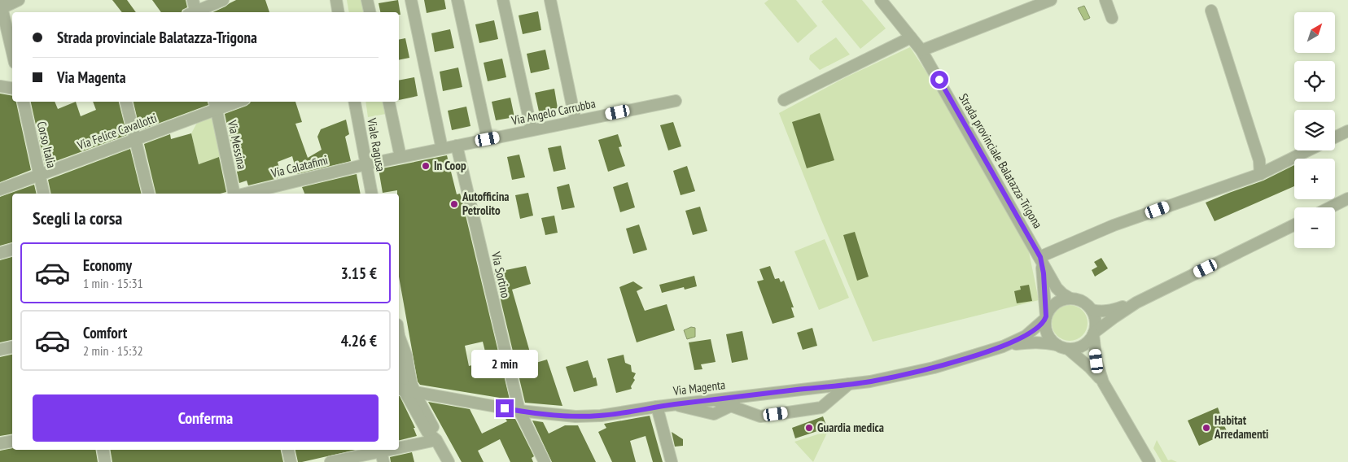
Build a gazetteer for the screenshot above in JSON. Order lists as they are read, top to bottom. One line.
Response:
{"streets":{"street":["Via Angelo Carrubba","Via Felice Cavallotti","Corso Italia","Via Messina","Viale Ragusa","Strada provinciale Balatazza-Trigona","Via Calatafimi","Via Sortino","Via Magenta"]},"crossings":[["Via Angelo Carrubba","Viale Ragusa"],["Via Angelo Carrubba","Via Calatafimi"],["Via Angelo Carrubba","Via Sortino"],["Via Felice Cavallotti","Corso Italia"],["Via Felice Cavallotti","Via Messina"],["Viale Ragusa","Via Calatafimi"],["Via Sortino","Via Magenta"]],"places":["In Coop","Autofficina Petrolito","Guardia medica","Habitat Arredamenti"],"north":"top right","page":{"map_buttons":["+","−"],"banner":["Strada provinciale Balatazza-Trigona","Via Magenta"],"heading":"Scegli la corsa","list":[{"name":"Economy","note":"1 min · 15:31","value":"3.15 €"},{"name":"Comfort","note":"2 min · 15:32","value":"4.26 €"}],"bubble":"2 min","buttons":"Conferma"}}
